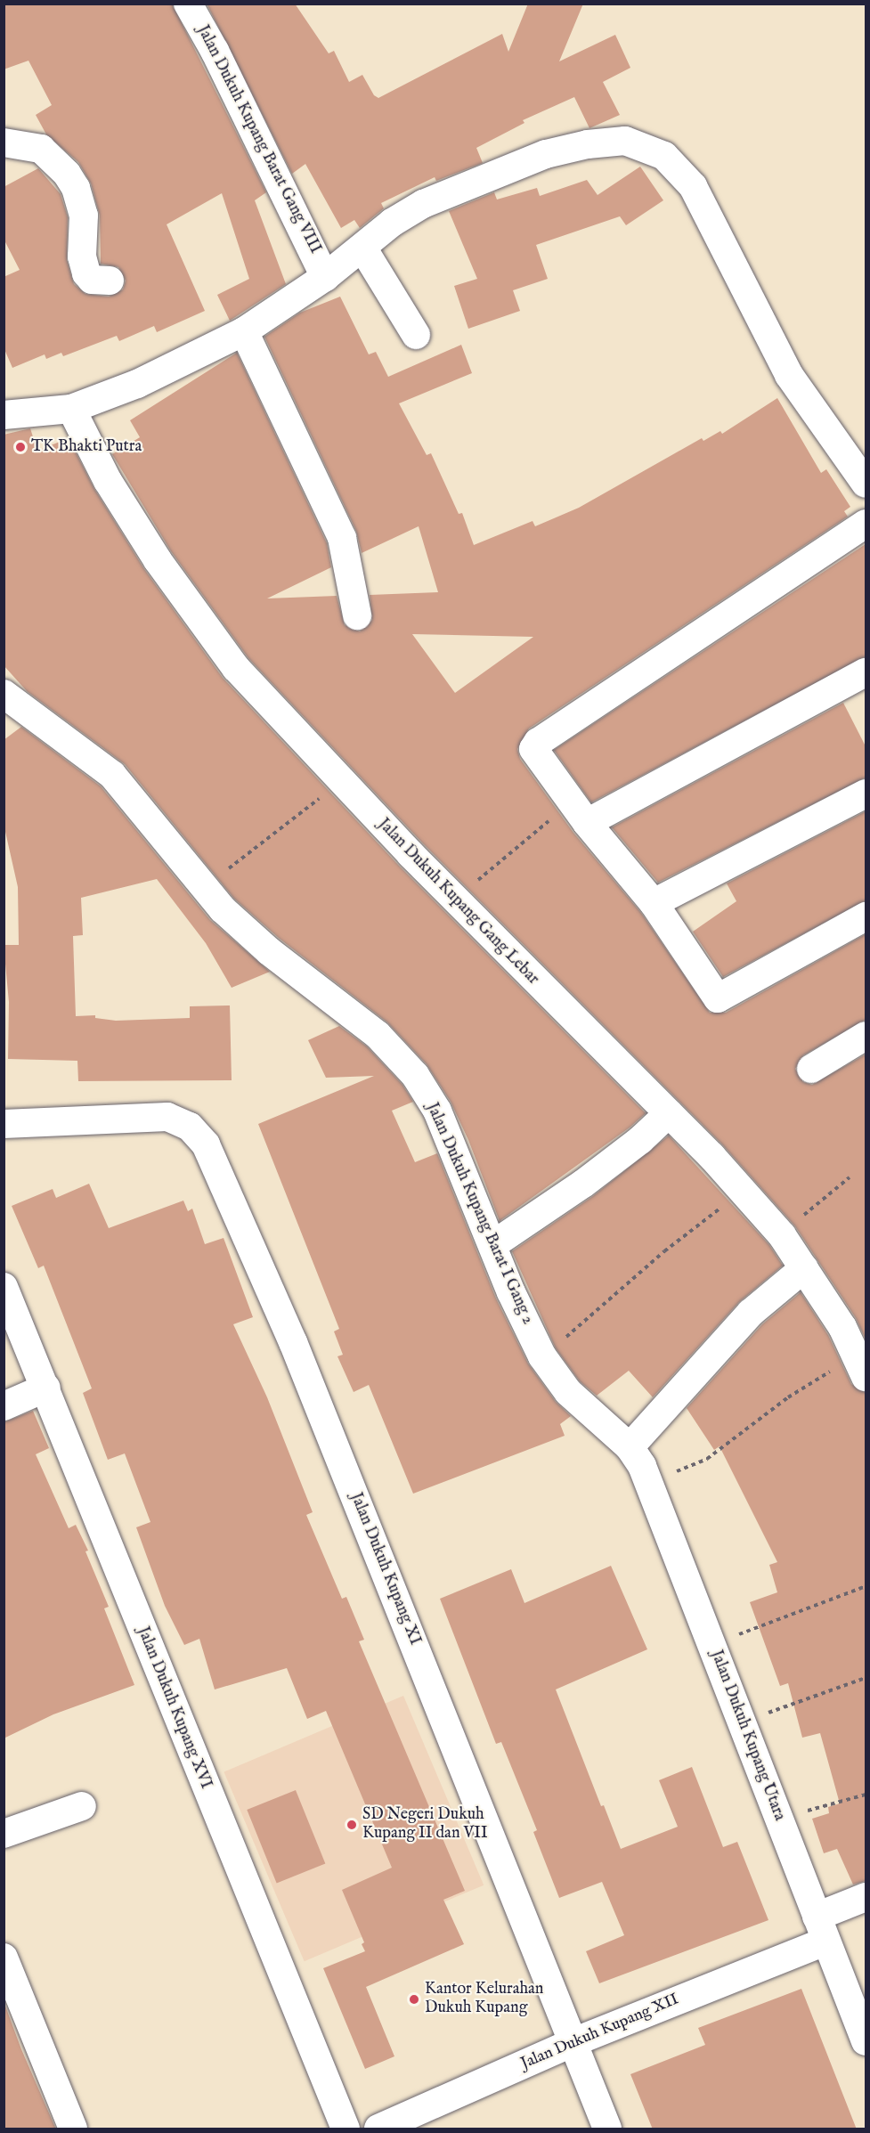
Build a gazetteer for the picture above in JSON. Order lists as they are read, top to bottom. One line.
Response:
{"streets":{"street":["Jalan Dukuh Kupang Barat Gang VIII","Jalan Dukuh Kupang Gang Lebar","Jalan Dukuh Kupang Barat I Gang 2","Jalan Dukuh Kupang XI","Jalan Dukuh Kupang XVI","Jalan Dukuh Kupang Utara","Jalan Dukuh Kupang XII"]},"crossings":[["Jalan Dukuh Kupang Barat I Gang 2","Jalan Dukuh Kupang Utara"],["Jalan Dukuh Kupang XI","Jalan Dukuh Kupang XII"],["Jalan Dukuh Kupang Utara","Jalan Dukuh Kupang XII"]],"places":["TK Bhakti Putra","SD Negeri Dukuh Kupang II dan VII","Kantor Kelurahan Dukuh Kupang"]}
